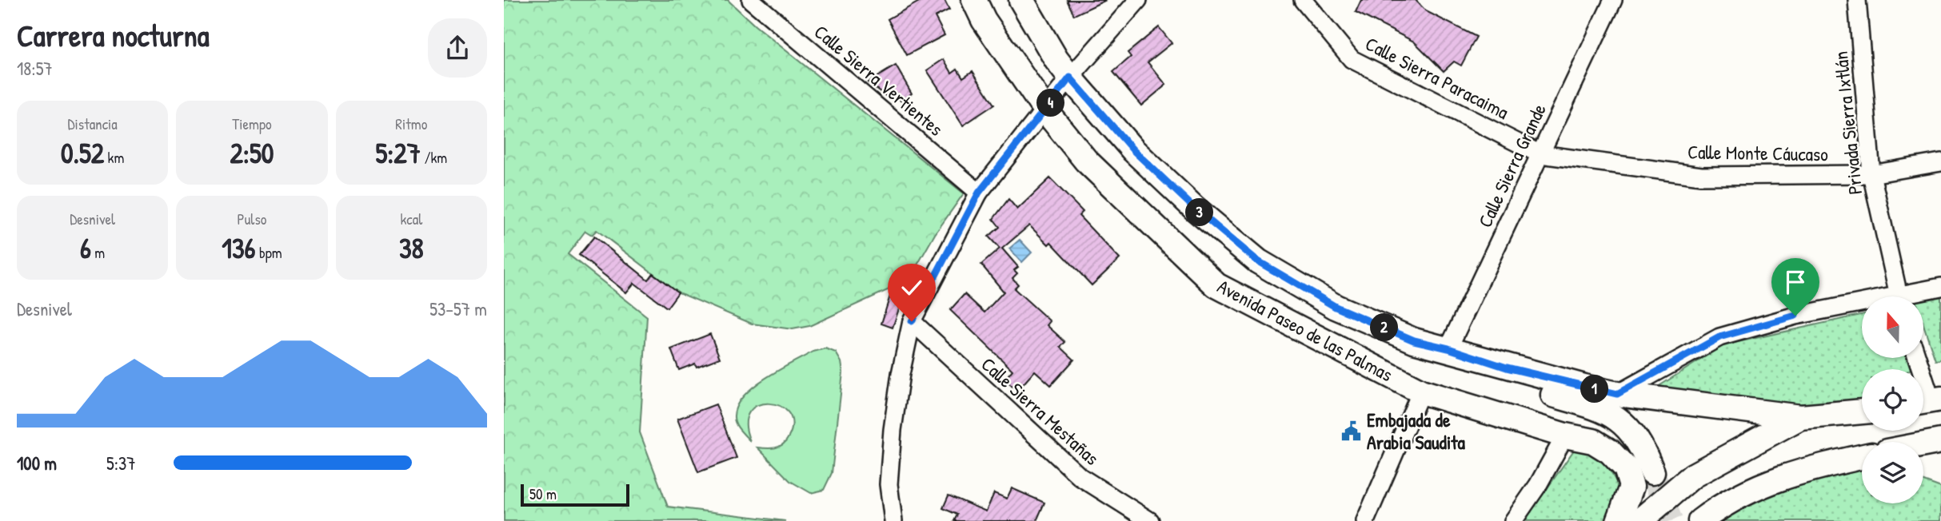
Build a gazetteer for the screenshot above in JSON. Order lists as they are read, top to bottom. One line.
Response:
{"streets":{"main road":["Avenida Paseo de las Palmas"],"street":["Calle Sierra Paracaima","Calle Sierra Vertientes","Privada Sierra Ixtlán","Calle Monte Cáucaso","Calle Sierra Grande","Calle Sierra Mestañas"]},"crossings":[["Calle Sierra Paracaima","Calle Monte Cáucaso"],["Calle Sierra Paracaima","Calle Sierra Grande"],["Privada Sierra Ixtlán","Calle Monte Cáucaso"],["Calle Monte Cáucaso","Calle Sierra Grande"],["Calle Sierra Grande","Avenida Paseo de las Palmas"]],"places":{"public building":["Embajada de Arabia Saudita"]},"scale_bar":"50 m","north":"top","page":{"heading":["Carrera nocturna","18:57"],"pins":["4","3","2","1"],"stats":[["Distancia","0.52 km"],["Tiempo","2:50"],["Ritmo","5:27 /km"],["Desnivel","6 m"],["Pulso","136 bpm"],["kcal","38"]],"chart":["Desnivel","53–57 m"],"list":[{"name":"100 m","note":"5:37"}],"scale":"50 m"}}
